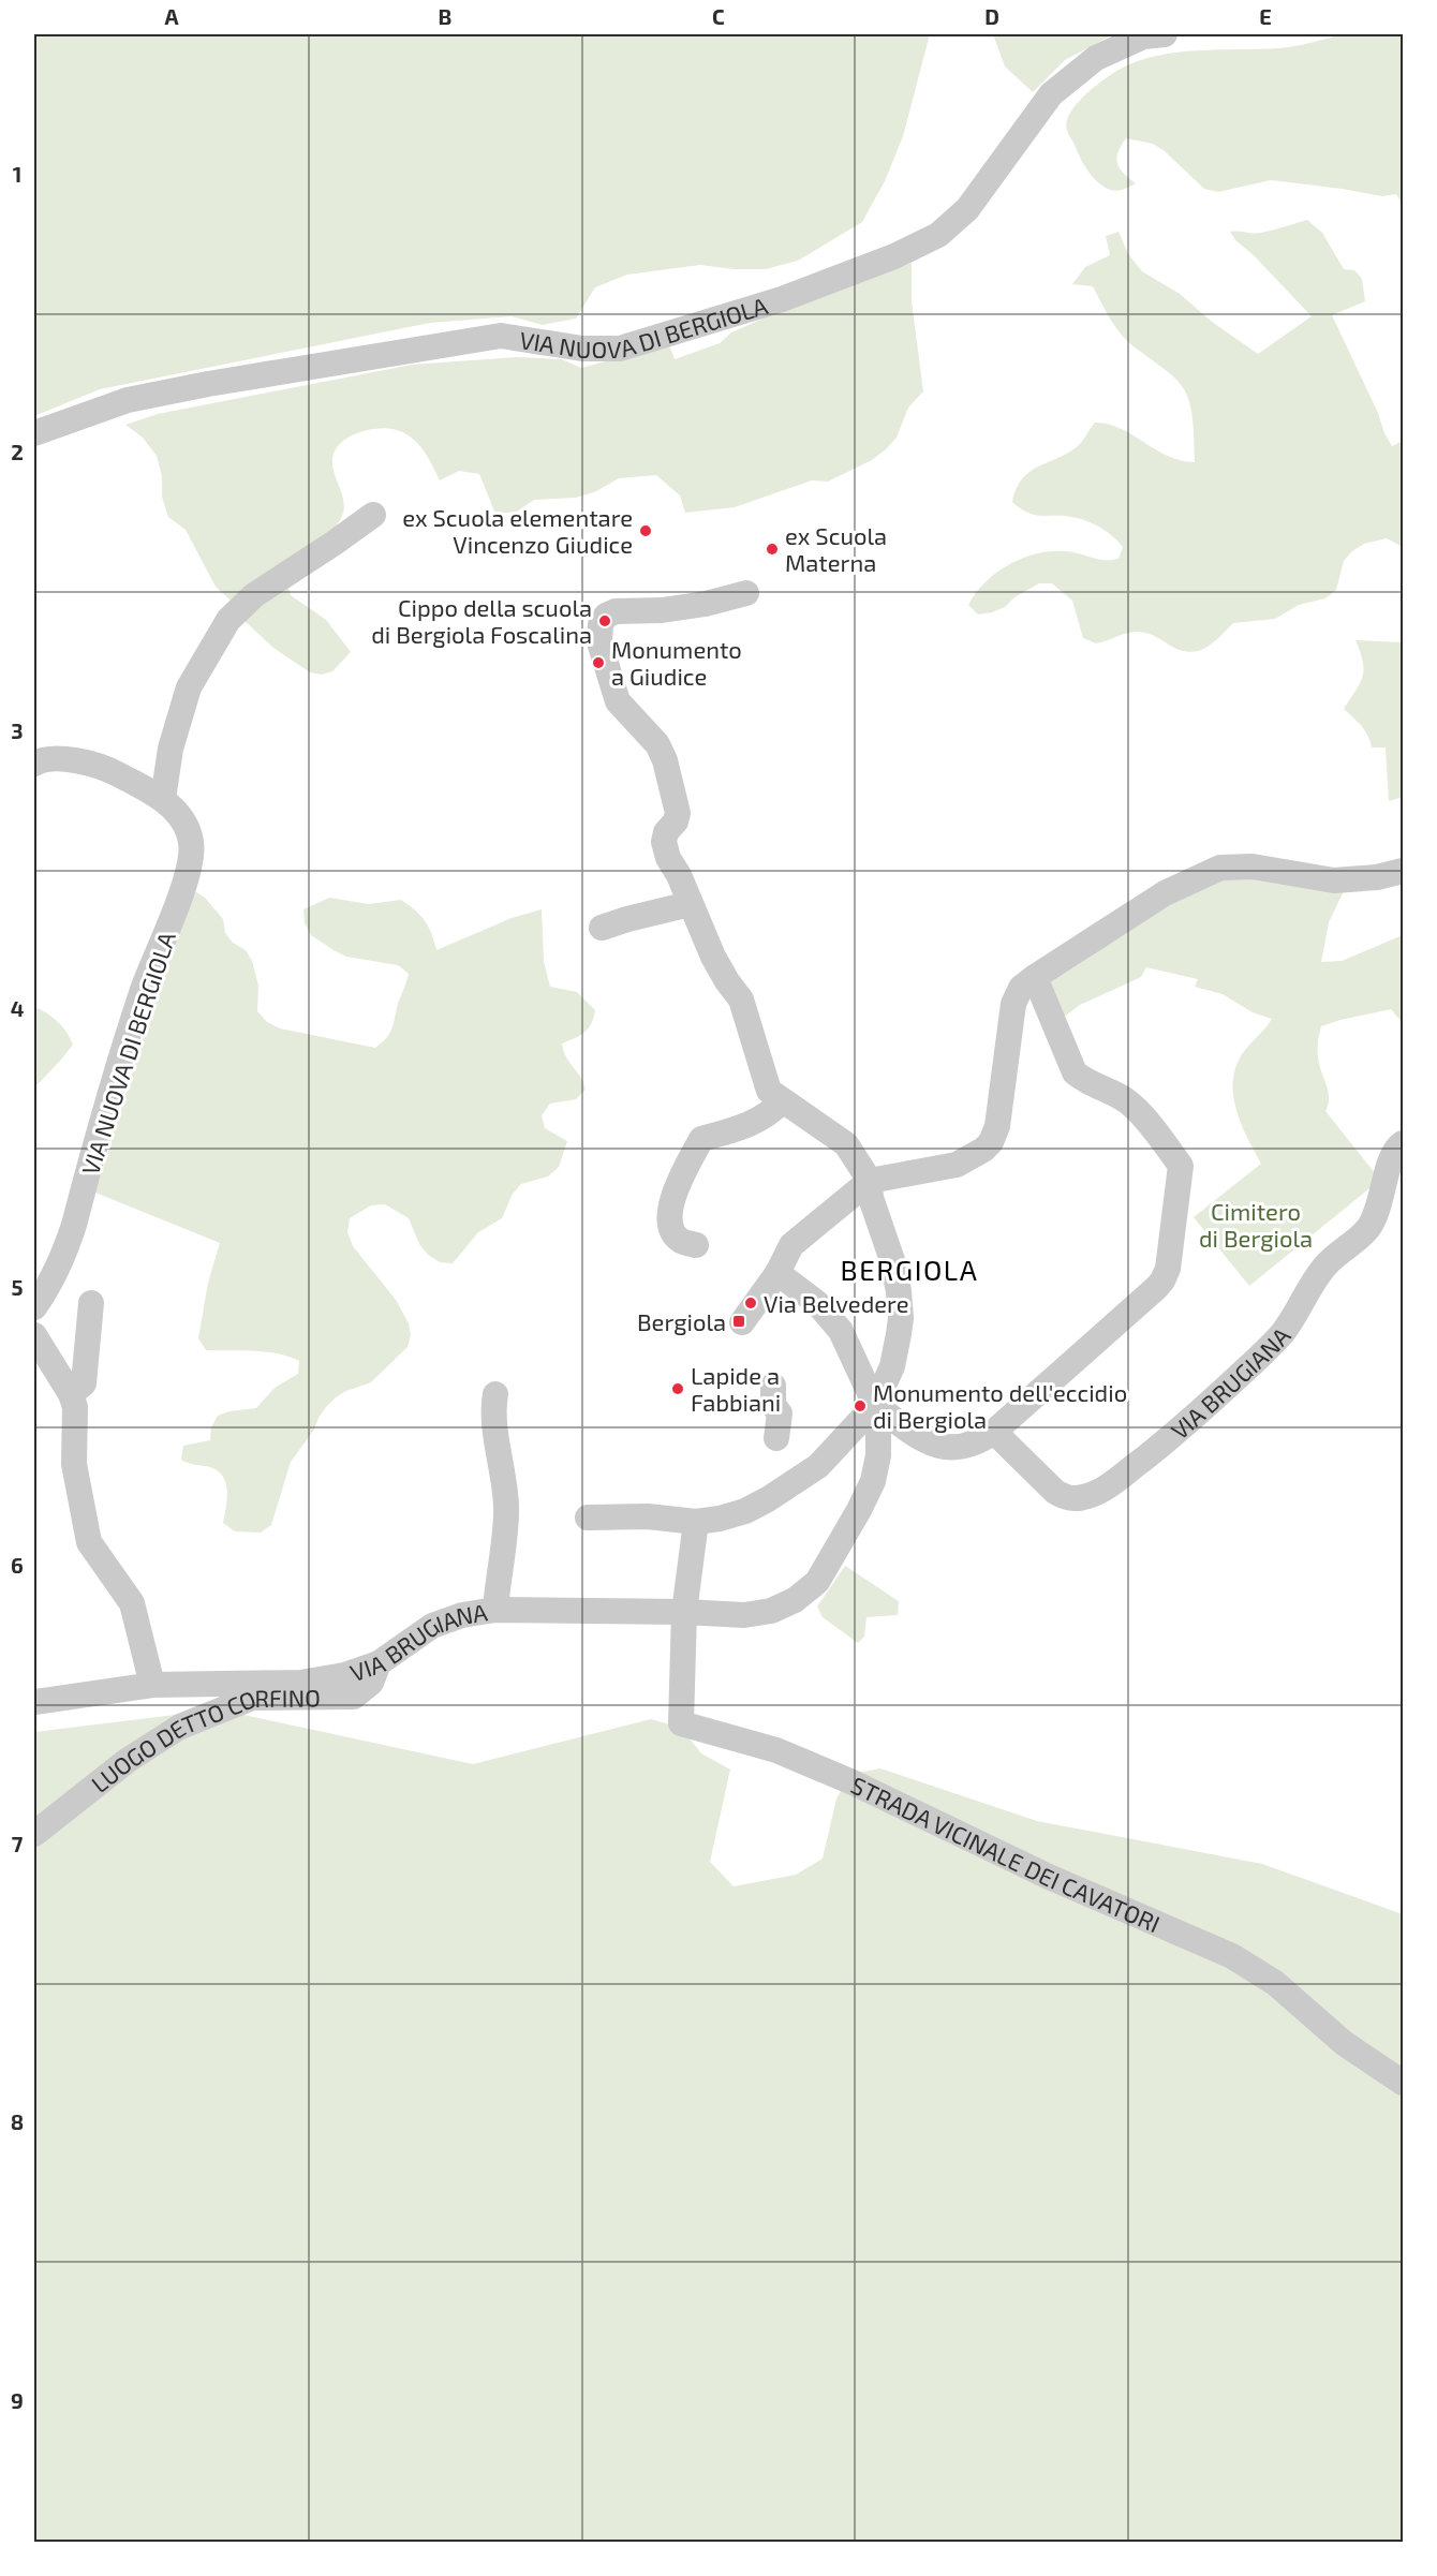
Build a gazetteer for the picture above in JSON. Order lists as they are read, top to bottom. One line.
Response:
{"streets":{"street":["VIA NUOVA DI BERGIOLA","VIA BRUGIANA","LUOGO DETTO CORFINO","STRADA VICINALE DEI CAVATORI"]},"crossings":[["VIA BRUGIANA","LUOGO DETTO CORFINO"],["VIA BRUGIANA","STRADA VICINALE DEI CAVATORI"]],"districts":["BERGIOLA"],"parks":["Cimitero di Bergiola"],"places":{"other":["ex Scuola elementare Vincenzo Giudice","ex Scuola Materna","Cippo della scuola di Bergiola Foscalina","Monumento a Giudice","Via Belvedere","Lapide a Fabbiani","Monumento dell'eccidio di Bergiola"],"transit":["Bergiola"]},"grid":{"columns":["A","B","C","D","E"],"rows":["1","2","3","4","5","6","7","8","9"]}}
